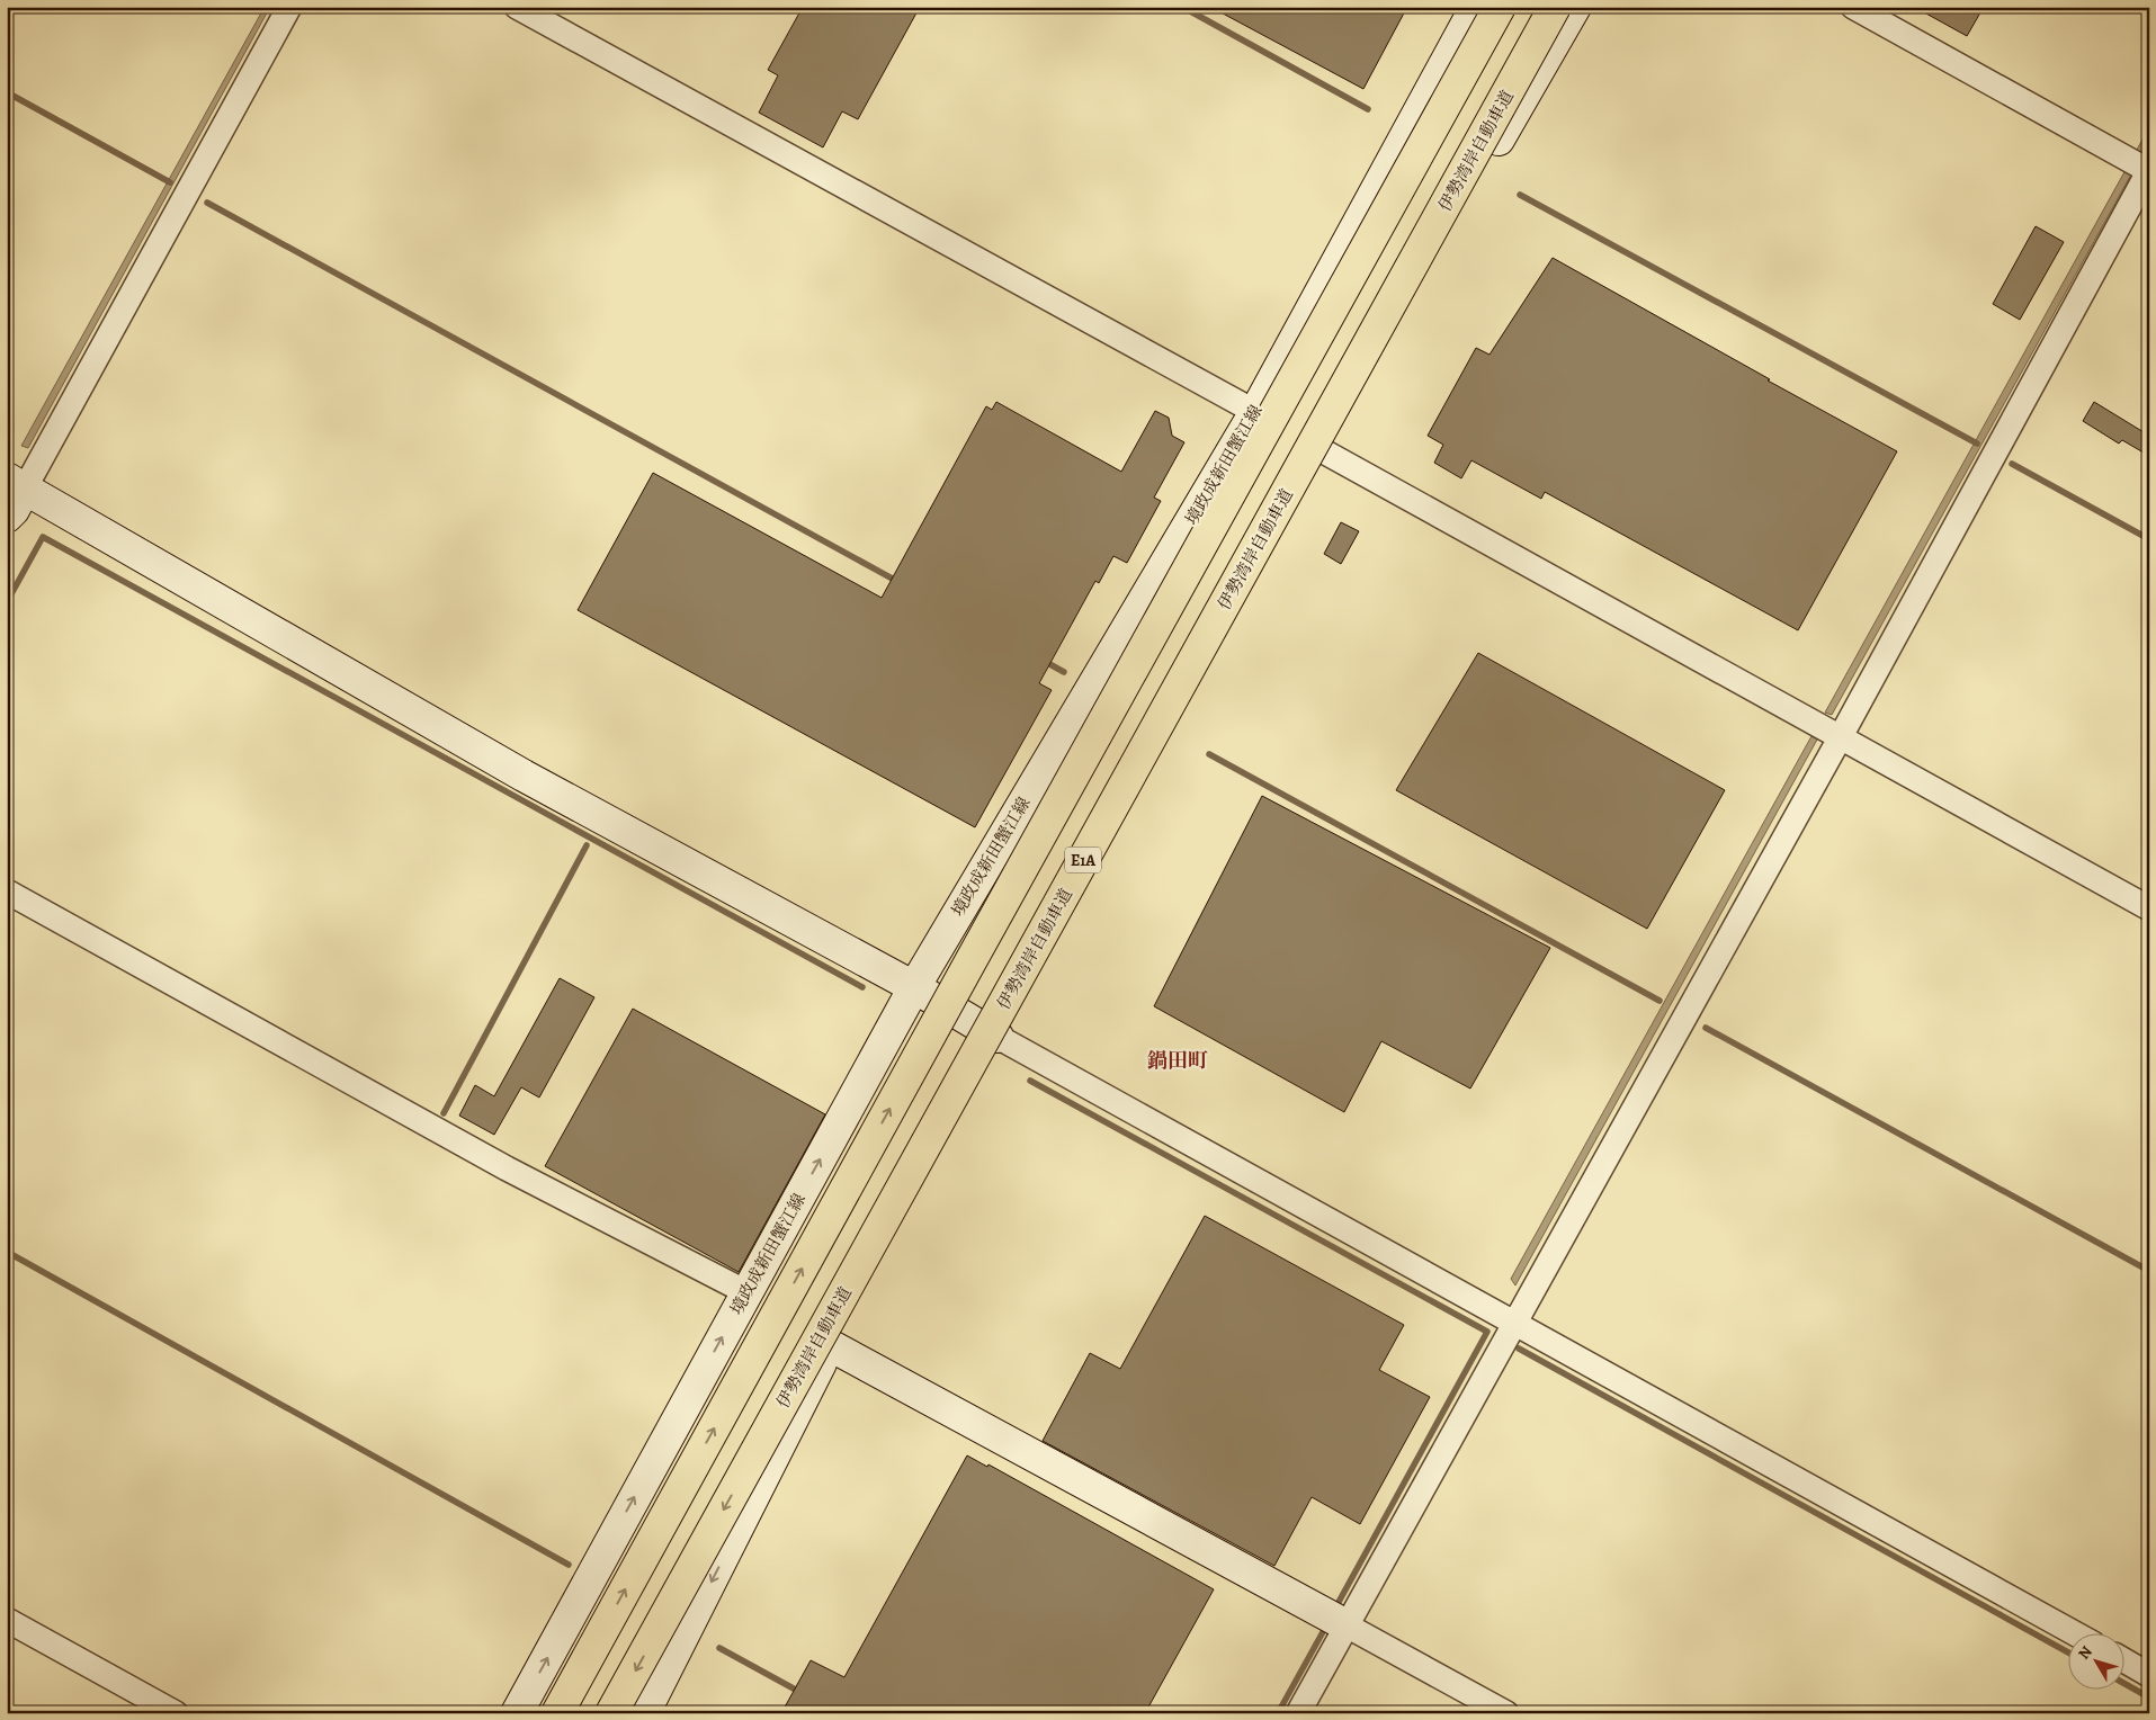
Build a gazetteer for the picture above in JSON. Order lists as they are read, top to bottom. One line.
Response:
{"streets":{"highway":["伊勢湾岸自動車道","E1A"],"main road":["境政成新田蟹江線"]},"districts":["鍋田町"],"north":"top left"}
